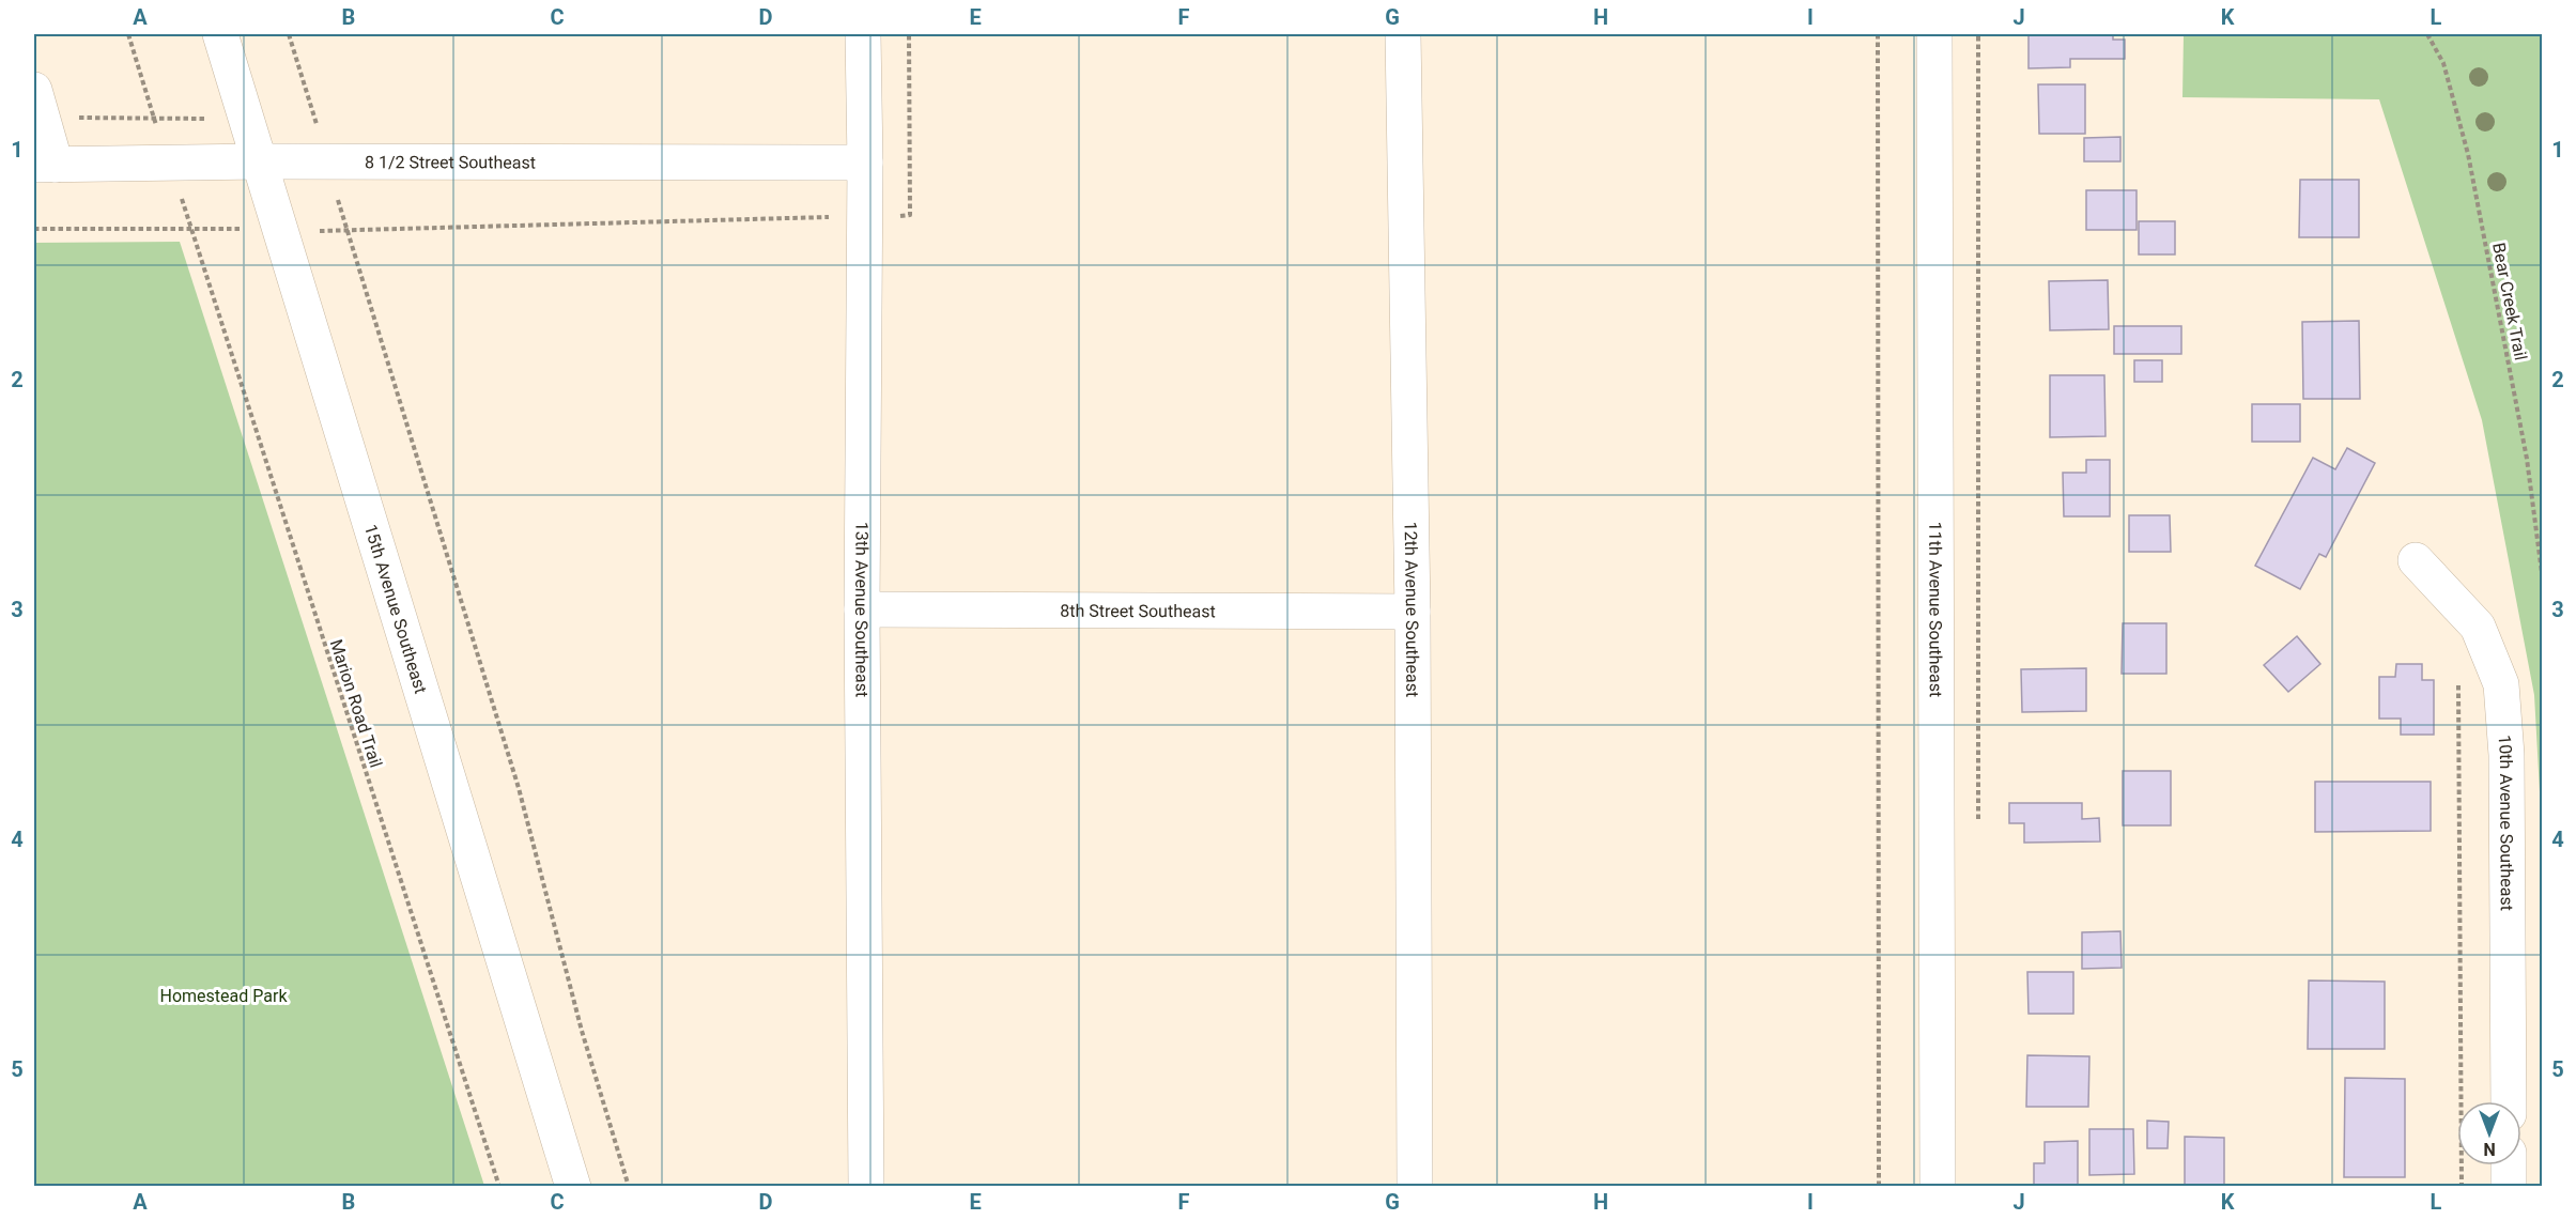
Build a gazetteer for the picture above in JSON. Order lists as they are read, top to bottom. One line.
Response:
{"streets":{"street":["8 1/2 Street Southeast","13th Avenue Southeast","12th Avenue Southeast","11th Avenue Southeast","15th Avenue Southeast","8th Street Southeast","10th Avenue Southeast"],"path":["Bear Creek Trail","Marion Road Trail"]},"crossings":[["8 1/2 Street Southeast","13th Avenue Southeast"],["8 1/2 Street Southeast","15th Avenue Southeast"],["13th Avenue Southeast","8th Street Southeast"],["12th Avenue Southeast","8th Street Southeast"]],"parks":["Homestead Park"],"north":"bottom","grid":{"columns":["A","B","C","D","E","F","G","H","I","J","K","L"],"rows":["1","2","3","4","5"]}}
